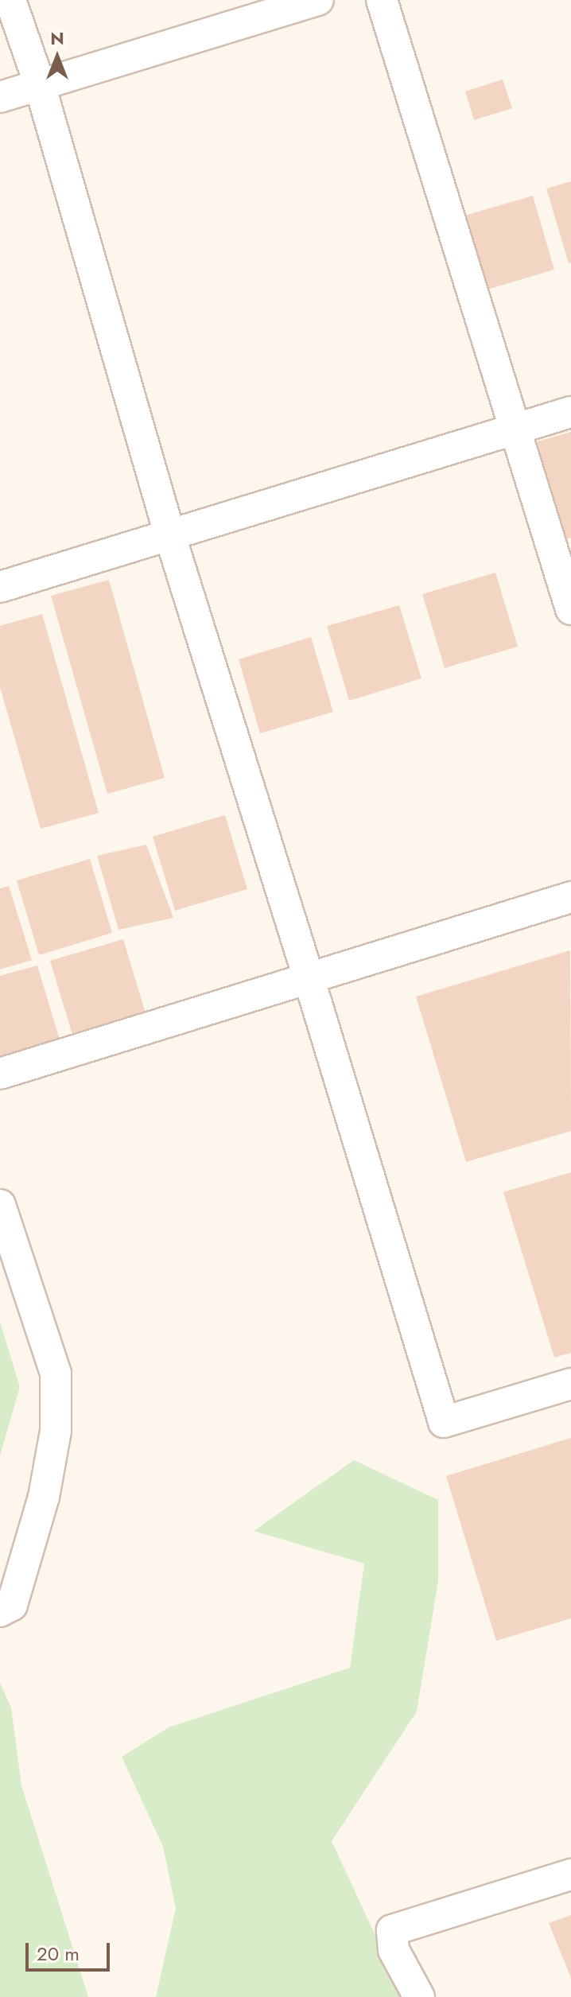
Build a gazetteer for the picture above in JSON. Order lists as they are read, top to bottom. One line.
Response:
{"scale_bar":"20 m","north":"top"}
